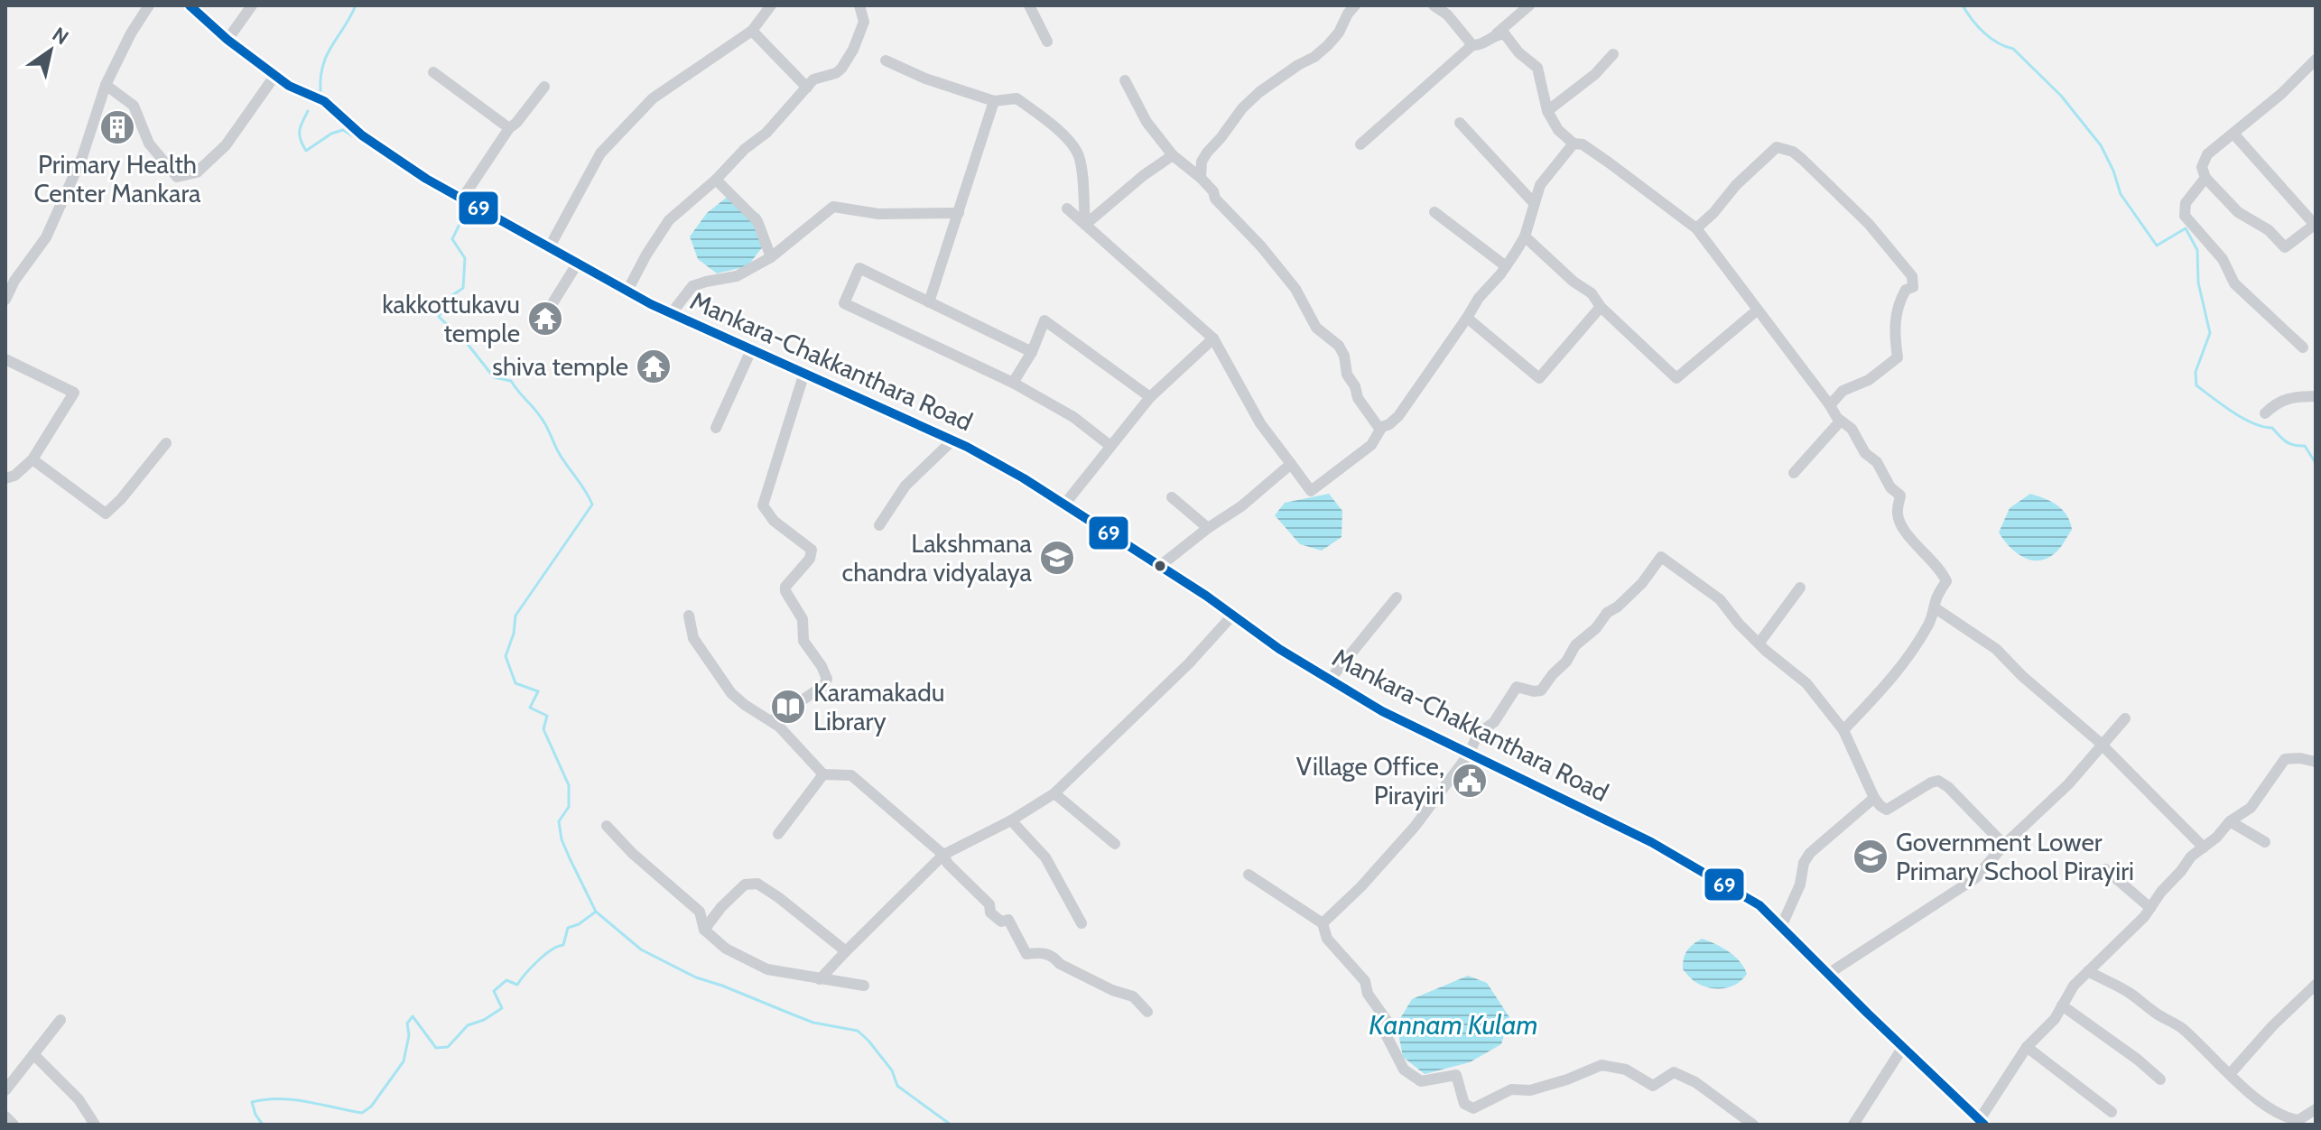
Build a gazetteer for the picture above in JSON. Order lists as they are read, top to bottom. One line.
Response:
{"streets":{"main road":["Mankara-Chakkanthara Road"]},"water":["Kannam Kulam"],"places":{"building":["Primary Health Center Mankara"],"temple":["kakkottukavu temple","shiva temple"],"school or university":["Lakshmana chandra vidyalaya","Government Lower Primary School Pirayiri"],"library":["Karamakadu Library"],"public building":["Village Office, Pirayiri"]},"lines":["transit line 69"],"north":"top right"}
